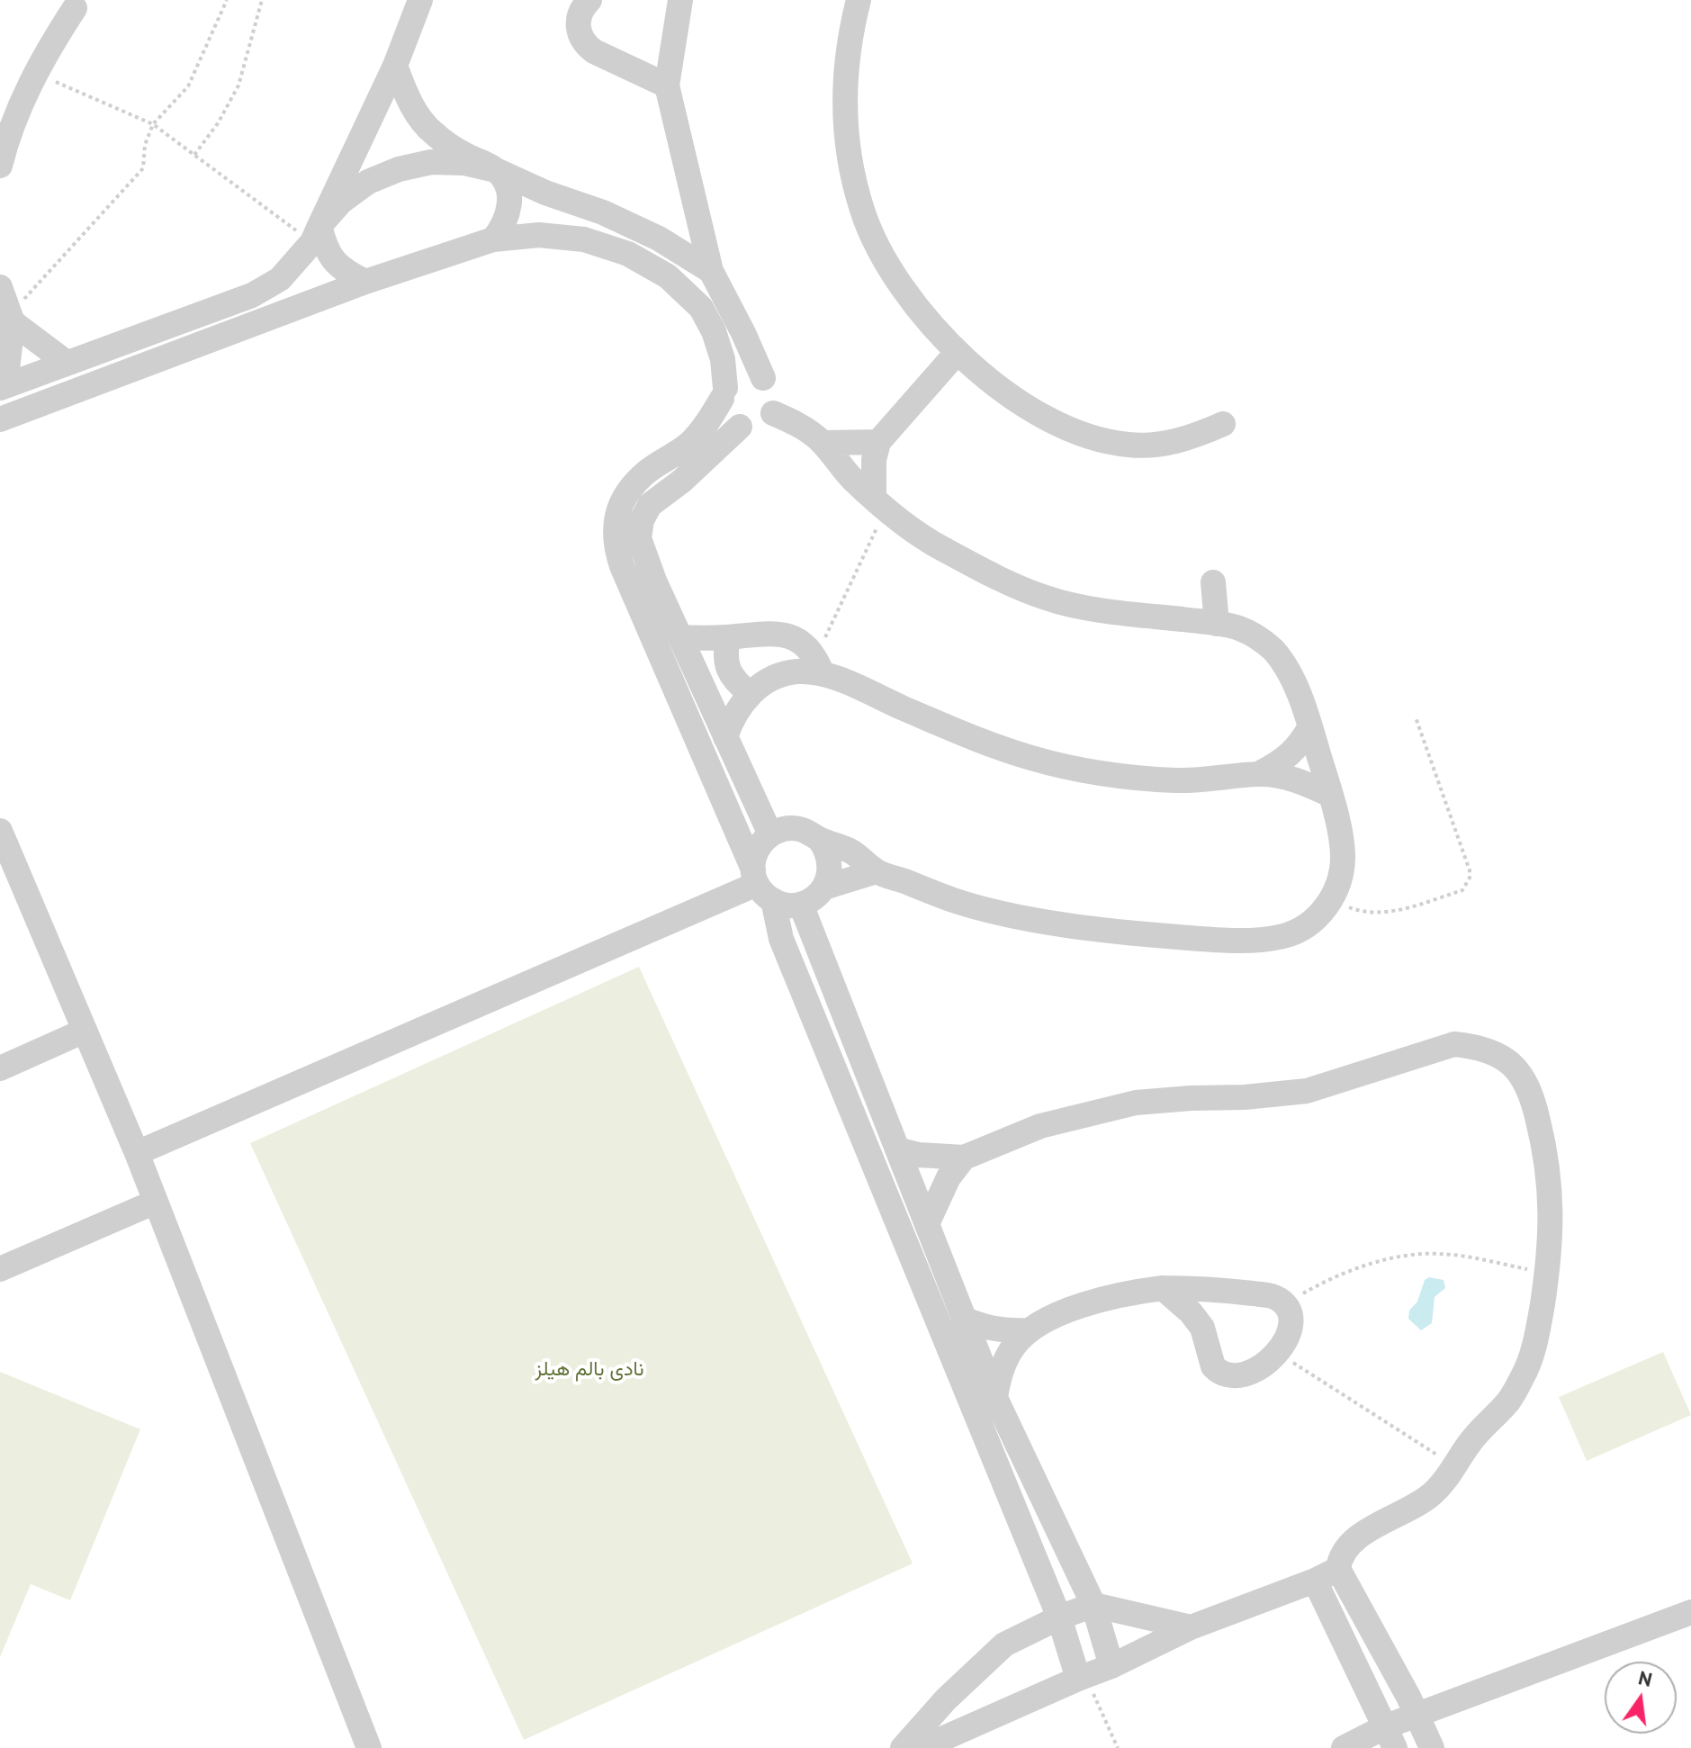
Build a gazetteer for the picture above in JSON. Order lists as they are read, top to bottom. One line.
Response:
{"parks":["نادى بالم هيلز"],"north":"top"}
